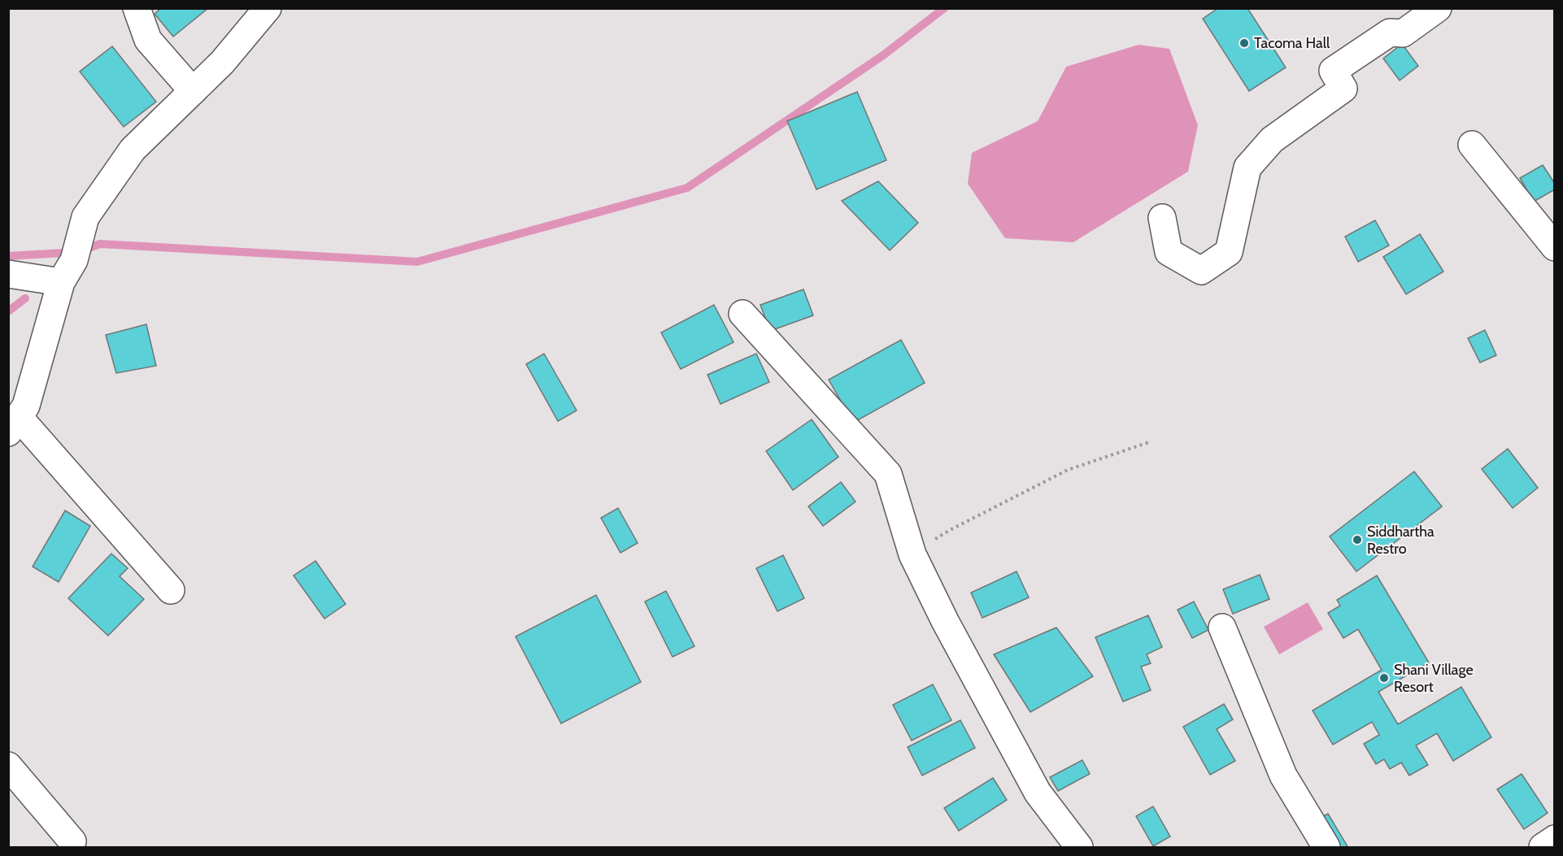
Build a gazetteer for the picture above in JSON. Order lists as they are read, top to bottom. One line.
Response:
{"places":["Tacoma Hall","Siddhartha Restro","Shani Village Resort"]}
